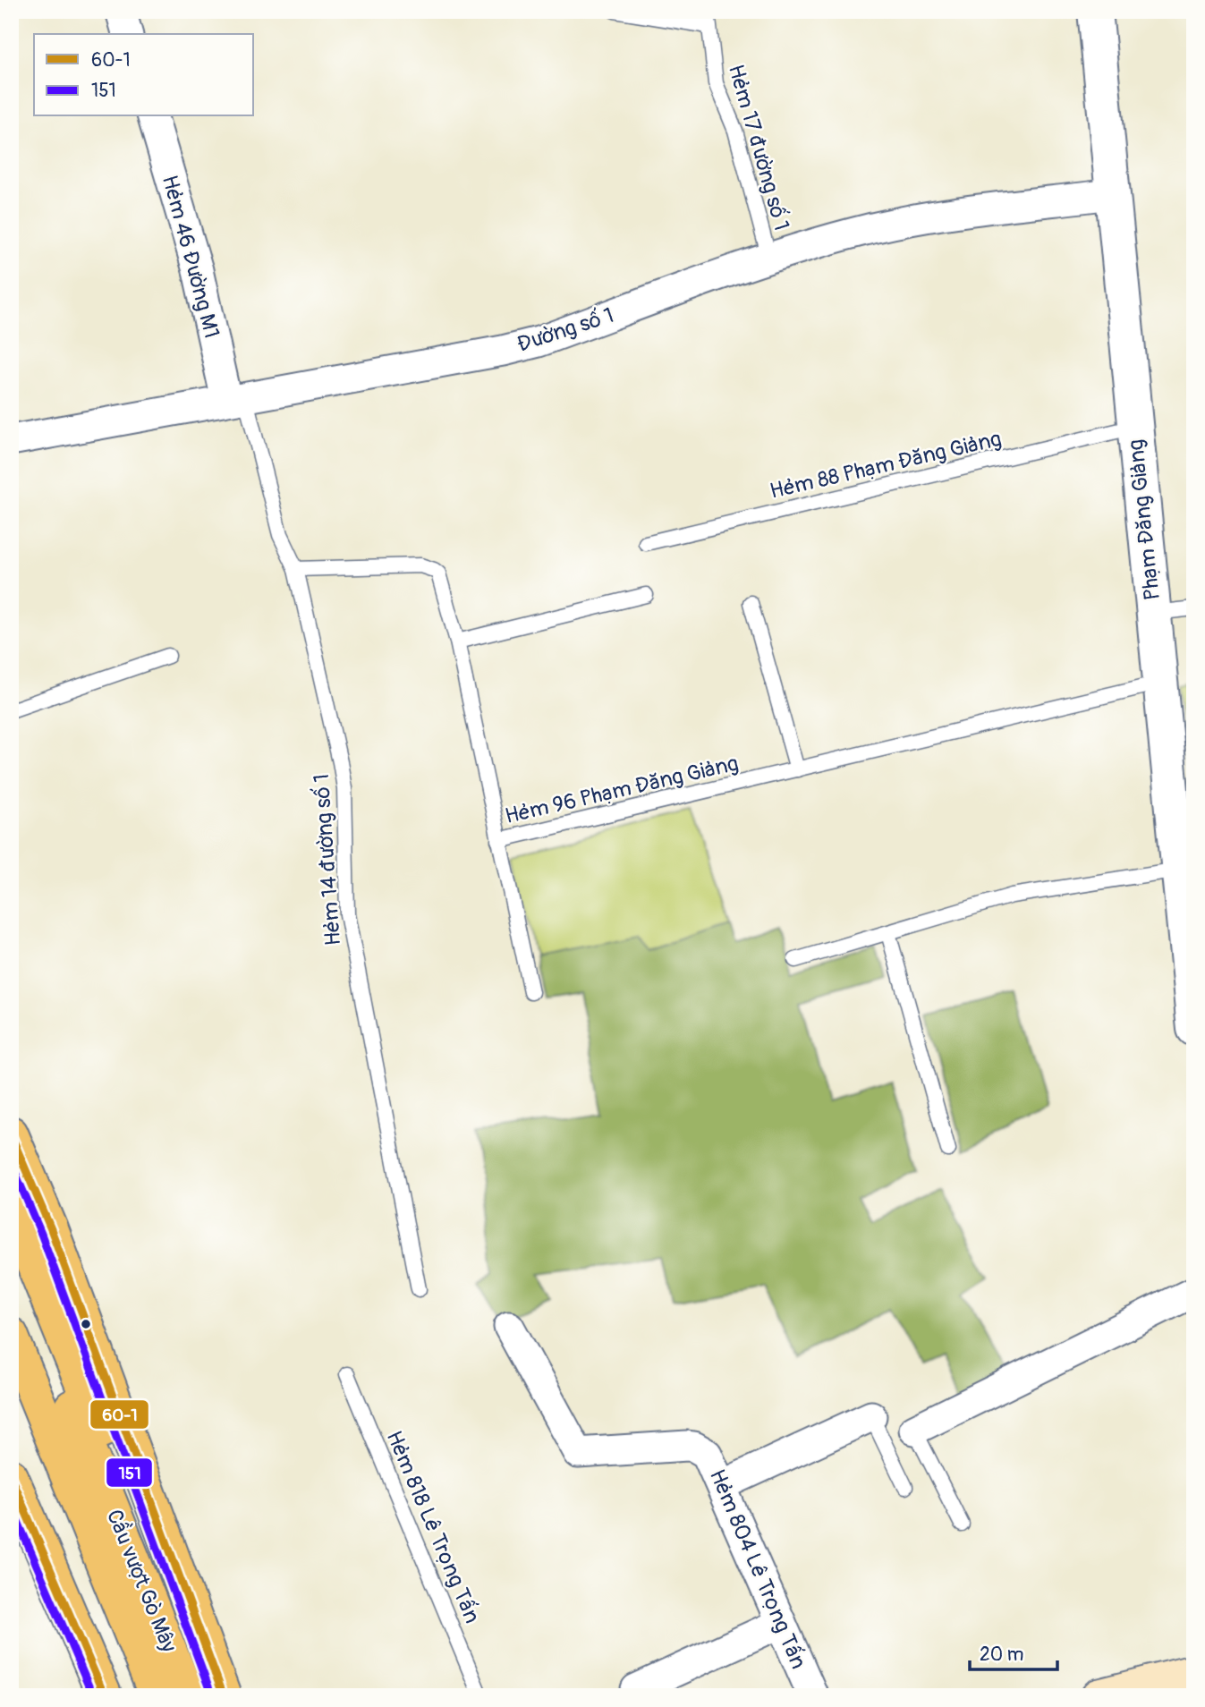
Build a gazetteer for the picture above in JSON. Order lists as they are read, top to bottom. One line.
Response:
{"streets":{"highway":["Cầu vượt Gò Mây"],"street":["Hẻm 46 Đường M1","Đường số 1","Phạm Đăng Giảng","Hẻm 804 Lê Trọng Tấn"],"lane":["Hẻm 17 đường số 1","Hẻm 88 Phạm Đăng Giảng","Hẻm 96 Phạm Đăng Giảng","Hẻm 14 đường số 1","Hẻm 818 Lê Trọng Tấn"]},"crossings":[["Hẻm 17 đường số 1","Đường số 1"],["Hẻm 46 Đường M1","Đường số 1"],["Hẻm 46 Đường M1","Hẻm 14 đường số 1"],["Đường số 1","Phạm Đăng Giảng"],["Đường số 1","Hẻm 14 đường số 1"],["Hẻm 88 Phạm Đăng Giảng","Phạm Đăng Giảng"],["Phạm Đăng Giảng","Hẻm 96 Phạm Đăng Giảng"],["Hẻm 96 Phạm Đăng Giảng","Hẻm 14 đường số 1"]],"lines":["transit line 60-1","transit line 151"],"legend":["60-1","151"],"scale_bar":"20 m"}
